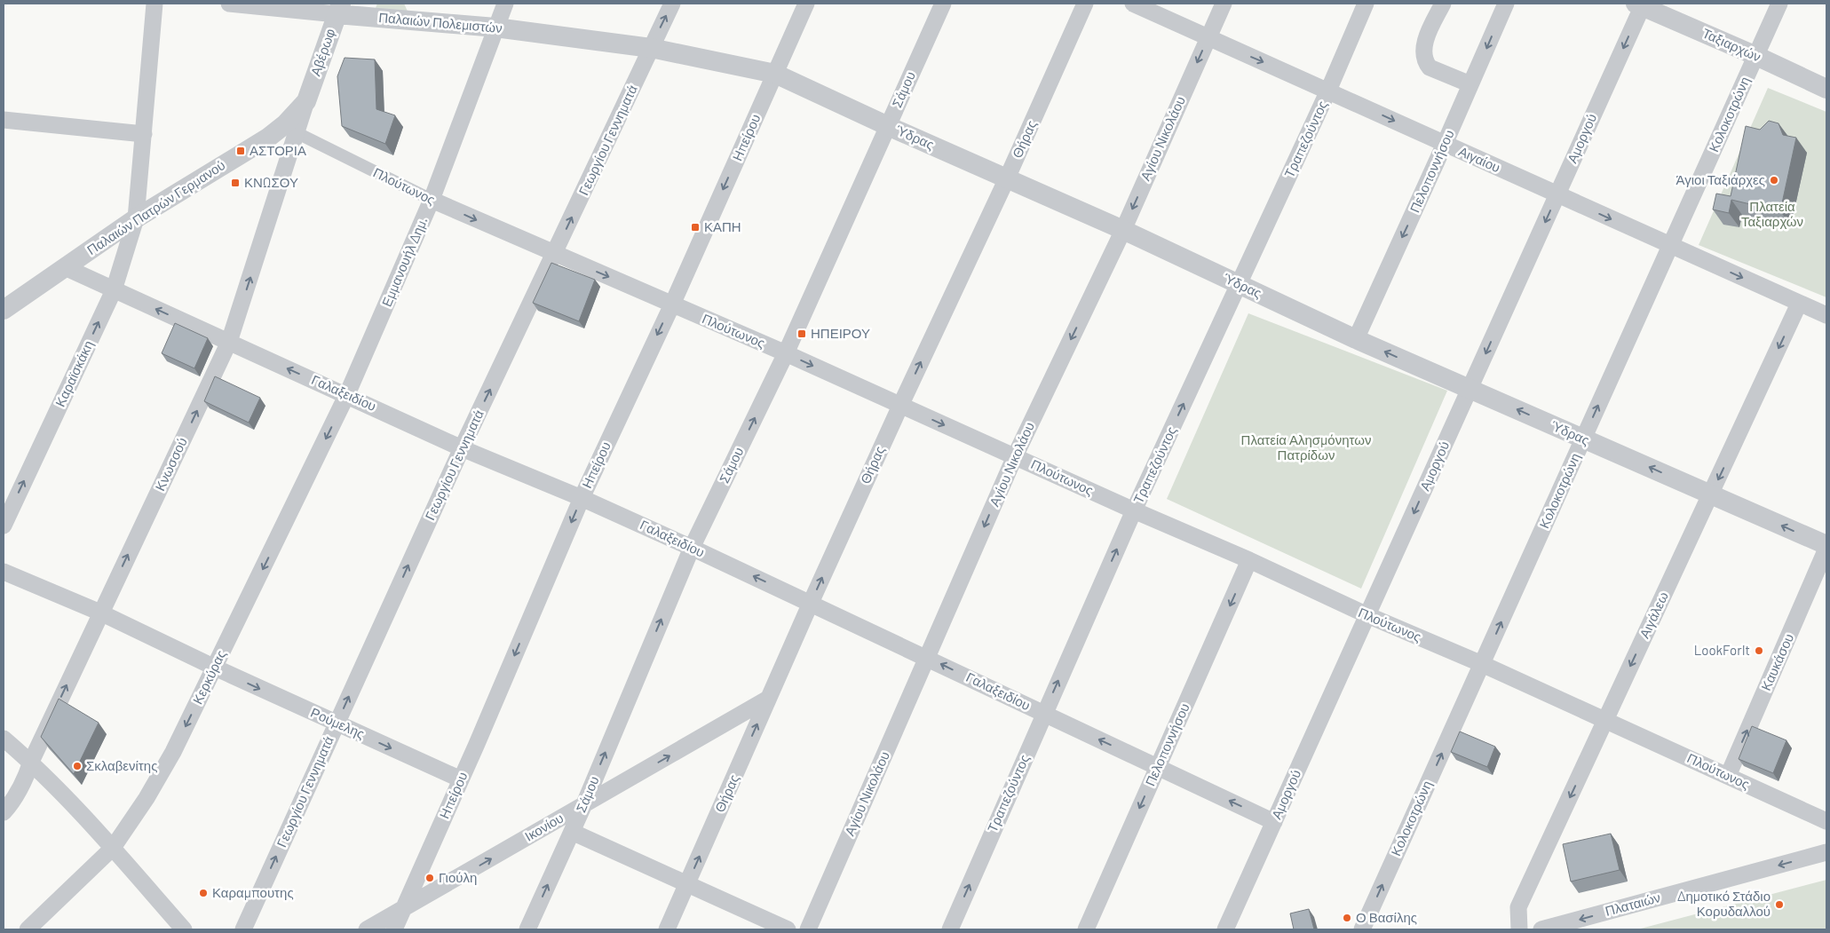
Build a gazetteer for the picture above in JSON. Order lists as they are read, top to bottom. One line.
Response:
{"streets":{"street":["Παλαιών Πολεμιστών","Ταξιαρχών","Αβέρωφ","Σάμου","Κολοκοτρώνη","Ηπείρου","Ύδρας","Αγίου Νικολάου","Αμοργού","Θήρας","Τραπεζούντος","Γεωργίου Γεννηματά","Αιγαίου","Πελοποννήσου","Πλούτωνος","Παλαιών Πατρών Γερμανού","Εμμανουήλ Δημ.","Καραϊσκάκη","Γαλαξειδίου","Κνωσσού","Αιγάλεω","Καυκάσου","Κερκύρας","Ρούμελης","Ικονίου","Πλαταιών"]},"crossings":[["Παλαιών Πολεμιστών","Αβέρωφ"],["Παλαιών Πολεμιστών","Ύδρας"],["Παλαιών Πολεμιστών","Γεωργίου Γεννηματά"],["Παλαιών Πολεμιστών","Εμμανουήλ Δημ."],["Ταξιαρχών","Κολοκοτρώνη"],["Ταξιαρχών","Αμοργού"],["Αβέρωφ","Παλαιών Πατρών Γερμανού"],["Αβέρωφ","Κνωσσού"],["Σάμου","Ύδρας"],["Σάμου","Πλούτωνος"],["Σάμου","Γαλαξειδίου"],["Σάμου","Ικονίου"],["Κολοκοτρώνη","Ύδρας"],["Κολοκοτρώνη","Αιγαίου"],["Κολοκοτρώνη","Πλούτωνος"],["Ηπείρου","Ύδρας"],["Ηπείρου","Πλούτωνος"],["Ηπείρου","Γαλαξειδίου"],["Ηπείρου","Ρούμελης"],["Ηπείρου","Ικονίου"],["Ύδρας","Αγίου Νικολάου"],["Ύδρας","Αμοργού"],["Ύδρας","Θήρας"],["Ύδρας","Τραπεζούντος"],["Ύδρας","Γεωργίου Γεννηματά"],["Ύδρας","Πελοποννήσου"],["Ύδρας","Αιγάλεω"],["Ύδρας","Καυκάσου"],["Αγίου Νικολάου","Αιγαίου"],["Αγίου Νικολάου","Πλούτωνος"],["Αγίου Νικολάου","Γαλαξειδίου"],["Αμοργού","Αιγαίου"],["Αμοργού","Πλούτωνος"],["Αμοργού","Γαλαξειδίου"],["Θήρας","Πλούτωνος"],["Θήρας","Γαλαξειδίου"],["Θήρας","Ικονίου"],["Τραπεζούντος","Αιγαίου"],["Τραπεζούντος","Πλούτωνος"],["Τραπεζούντος","Γαλαξειδίου"],["Γεωργίου Γεννηματά","Πλούτωνος"],["Γεωργίου Γεννηματά","Γαλαξειδίου"],["Γεωργίου Γεννηματά","Ρούμελης"],["Αιγαίου","Πελοποννήσου"],["Αιγαίου","Αιγάλεω"],["Πελοποννήσου","Πλούτωνος"],["Πελοποννήσου","Γαλαξειδίου"],["Πλούτωνος","Εμμανουήλ Δημ."],["Πλούτωνος","Κνωσσού"],["Πλούτωνος","Αιγάλεω"],["Πλούτωνος","Καυκάσου"],["Παλαιών Πατρών Γερμανού","Καραϊσκάκη"],["Παλαιών Πατρών Γερμανού","Γαλαξειδίου"],["Παλαιών Πατρών Γερμανού","Κνωσσού"],["Εμμανουήλ Δημ.","Γαλαξειδίου"],["Εμμανουήλ Δημ.","Κερκύρας"],["Καραϊσκάκη","Γαλαξειδίου"],["Γαλαξειδίου","Κνωσσού"],["Γαλαξειδίου","Κερκύρας"],["Κνωσσού","Ρούμελης"],["Κερκύρας","Ρούμελης"]],"one_way":["Σάμου","Κολοκοτρώνη","Ηπείρου","Ύδρας","Αγίου Νικολάου","Αμοργού","Θήρας","Τραπεζούντος","Γεωργίου Γεννηματά","Αιγαίου","Πελοποννήσου","Καραϊσκάκη","Γαλαξειδίου","Κνωσσού","Αιγάλεω","Καυκάσου","Κερκύρας","Ρούμελης","Ικονίου","Πλαταιών"],"parks":["Πλατεία Ταξιαρχών","Πλατεία Αλησμόνητων Πατρίδων"],"places":{"transit":["ΑΣΤΟΡΙΑ","ΚΝΩΣΟΥ","ΚΑΠΗ","ΗΠΕΙΡΟΥ"],"other":["Άγιοι Ταξιάρχες","LookForIt","Σκλαβενίτης","Γιούλη","Καραμπουτης","Δημοτικό Στάδιο Κορυδαλλού","Ο Βασίλης"]}}
